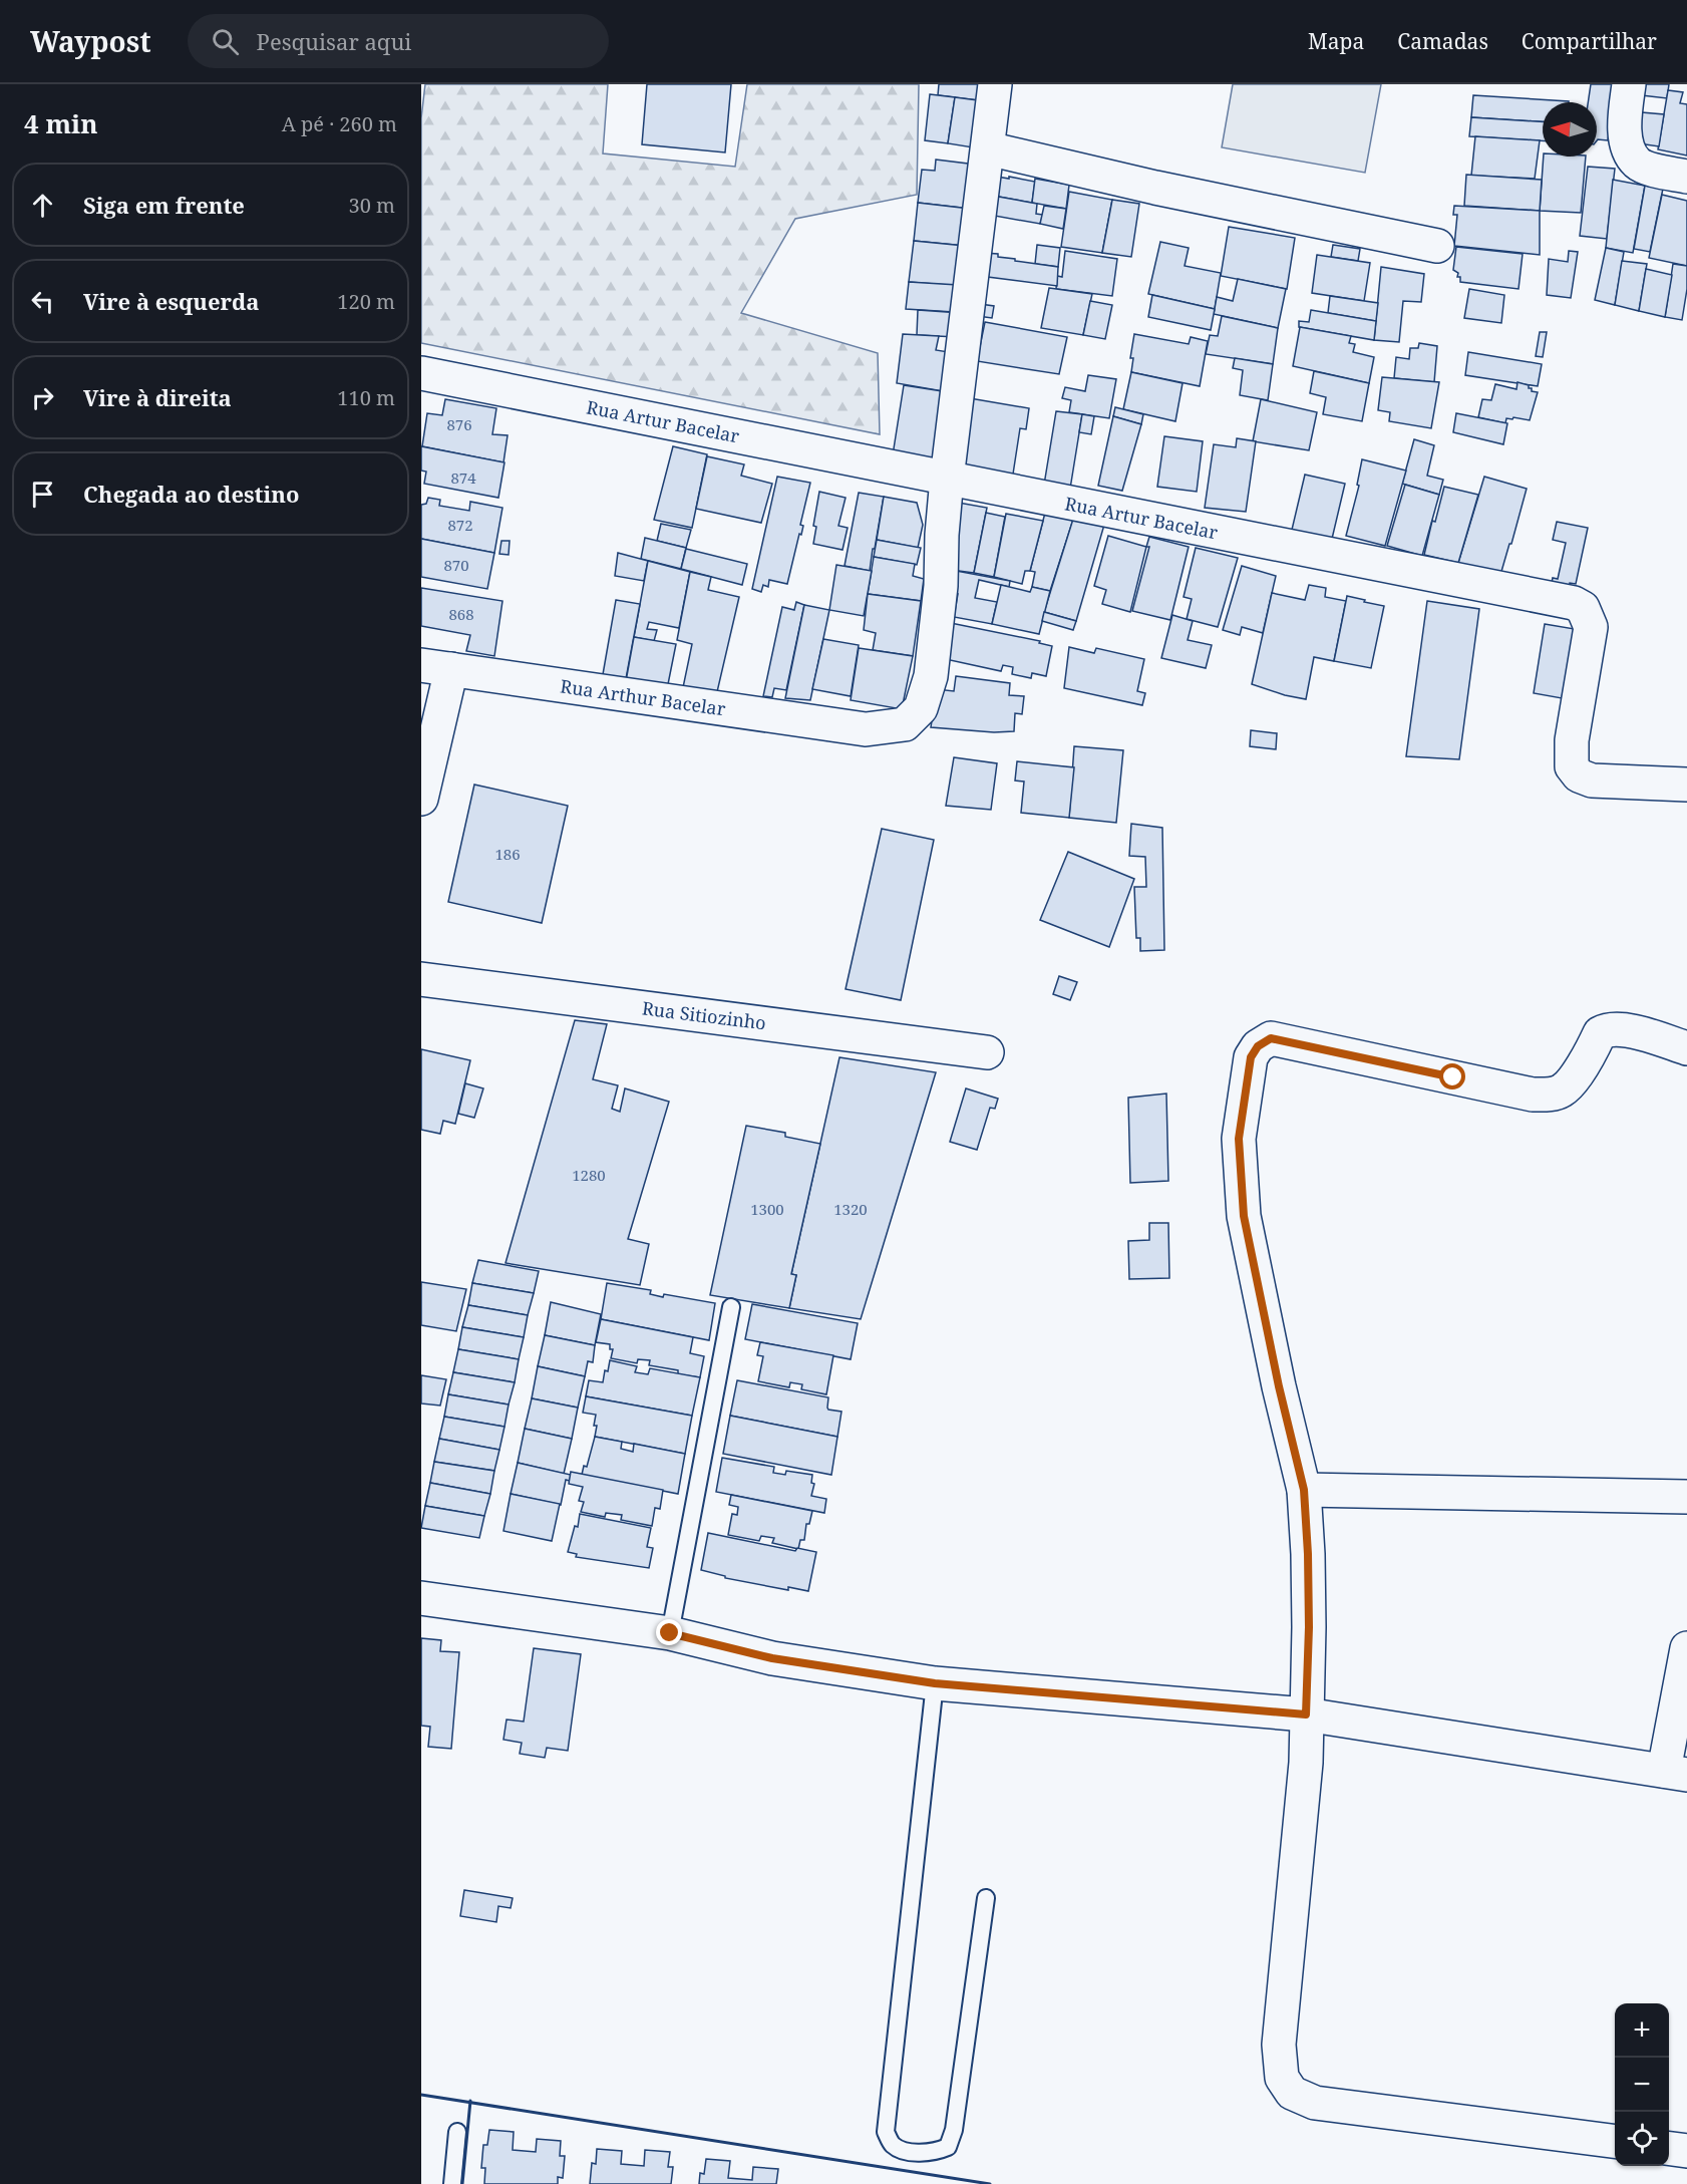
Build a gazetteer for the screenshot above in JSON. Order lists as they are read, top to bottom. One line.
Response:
{"streets":{"street":["Rua Artur Bacelar","Rua Arthur Bacelar","Rua Sitiozinho"]},"crossings":[["Rua Artur Bacelar","Rua Arthur Bacelar"]],"house_numbers":["876","874","872","870","868","186","1280","1300","1320"],"north":"left","page":{"header":"Waypost","search":"Pesquisar aqui","nav":["Mapa","Camadas","Compartilhar"],"heading":["4 min","A pé · 260 m"],"list":[["Siga em frente","30 m"],["Vire à esquerda","120 m"],["Vire à direita","110 m"],"Chegada ao destino"],"map_buttons":["+","−"]}}
